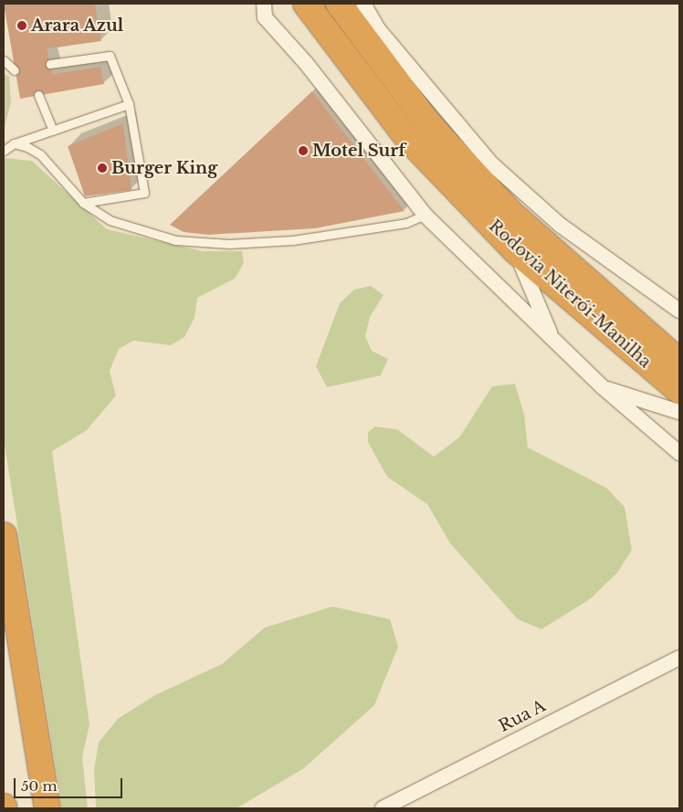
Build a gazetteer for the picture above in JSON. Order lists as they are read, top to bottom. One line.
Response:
{"streets":{"highway":["Rodovia Niterói-Manilha"],"street":["Rua A"]},"places":["Arara Azul","Motel Surf","Burger King"],"scale_bar":"50 m"}
